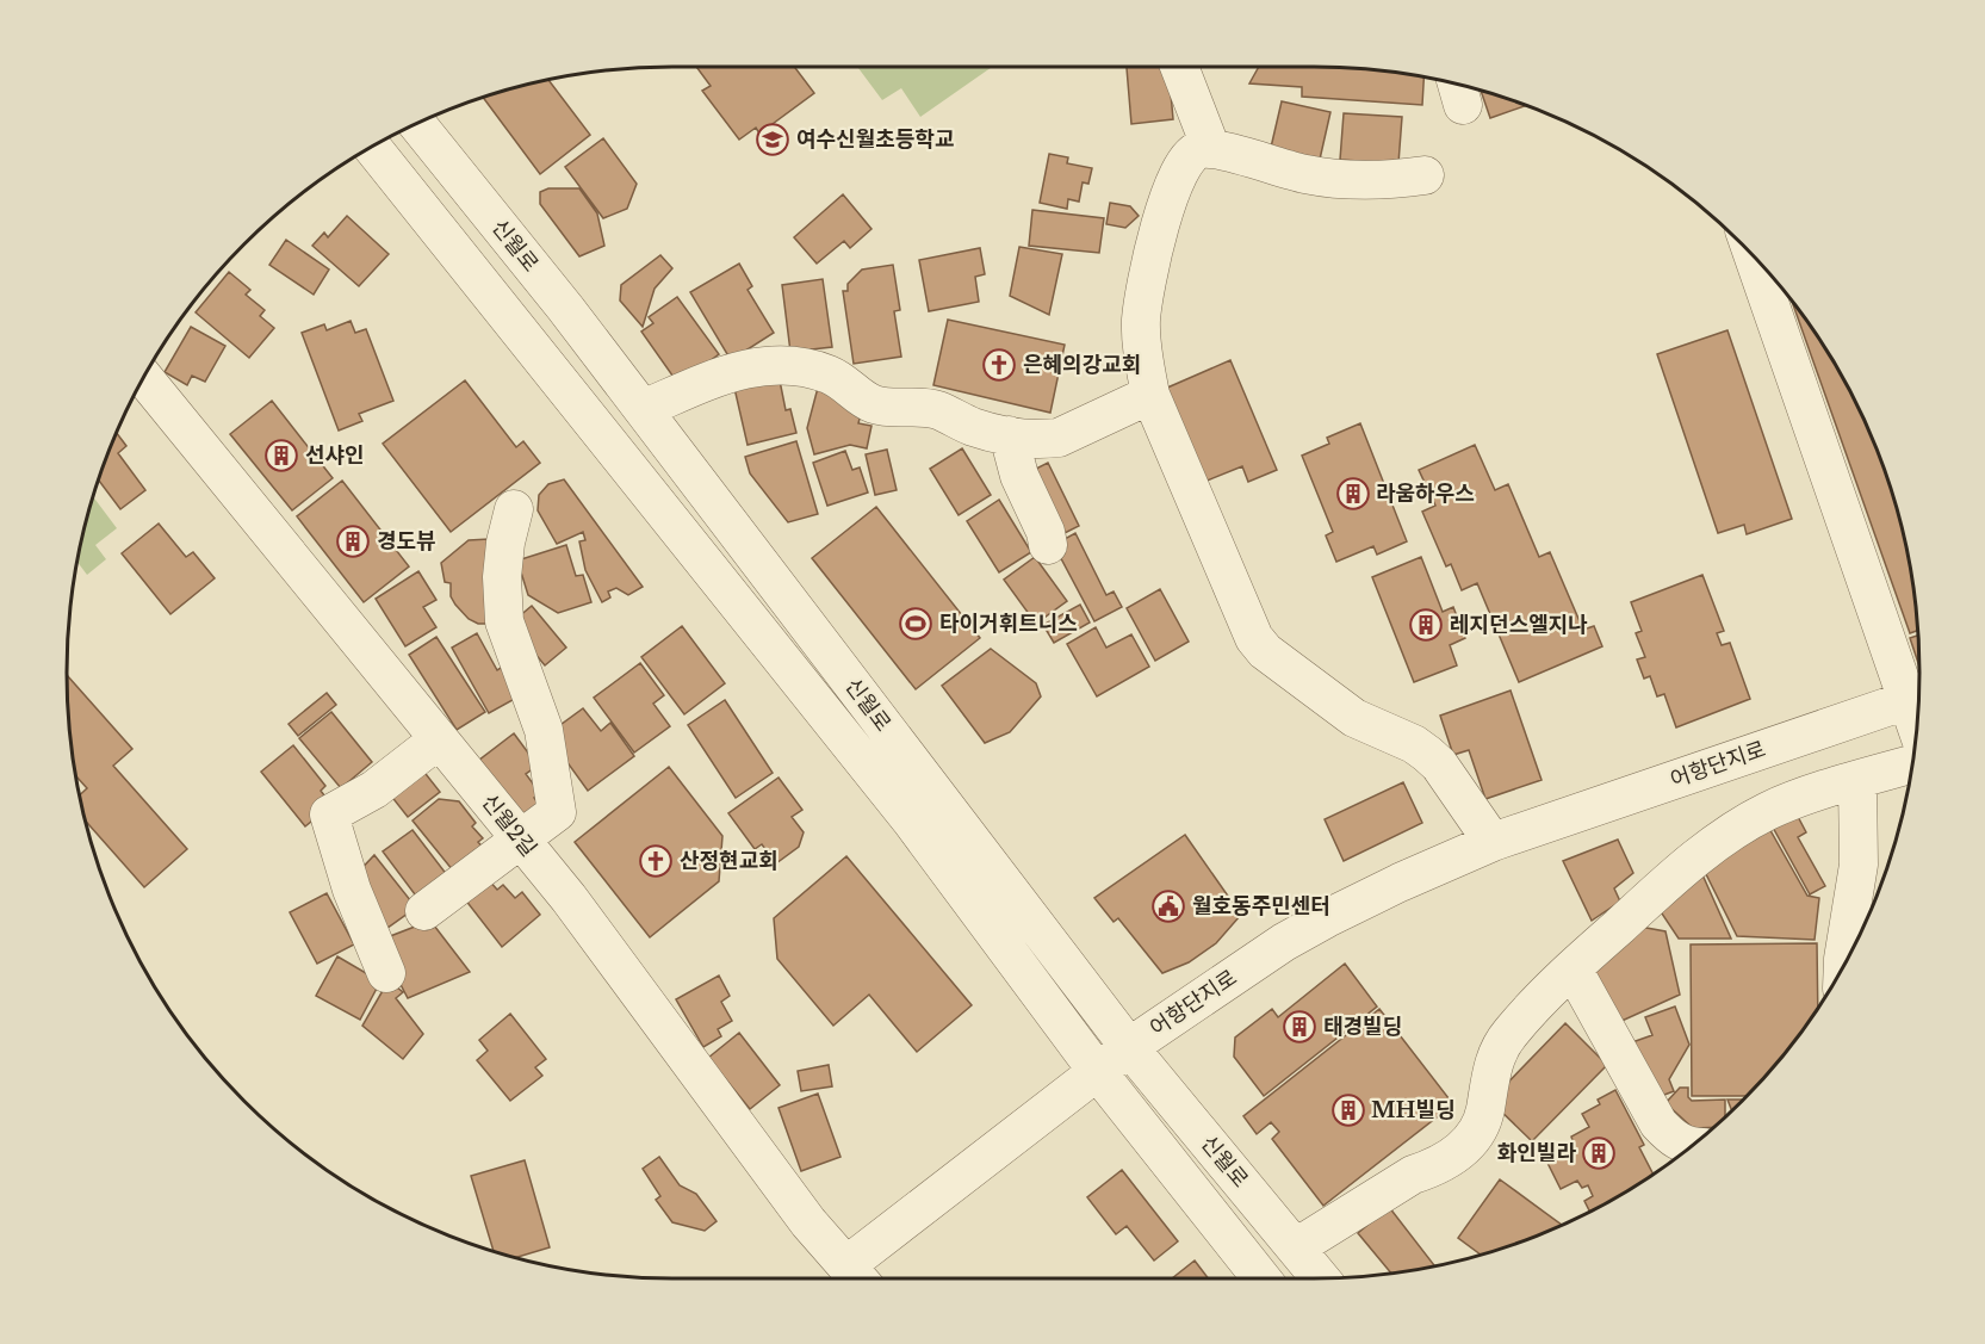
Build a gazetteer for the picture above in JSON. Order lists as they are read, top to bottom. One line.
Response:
{"streets":{"street":["신월로","어항단지로","신월2길"]},"crossings":[["신월로","어항단지로"],["어항단지로","신월2길"]],"places":{"school or university":["여수신월초등학교"],"church":["은혜의강교회","산정현교회"],"building":["선샤인","라움하우스","경도뷰","레지던스엘지나","태경빌딩","MH빌딩","화인빌라"],"sports":["타이거휘트니스"],"public building":["월호동주민센터"]}}
